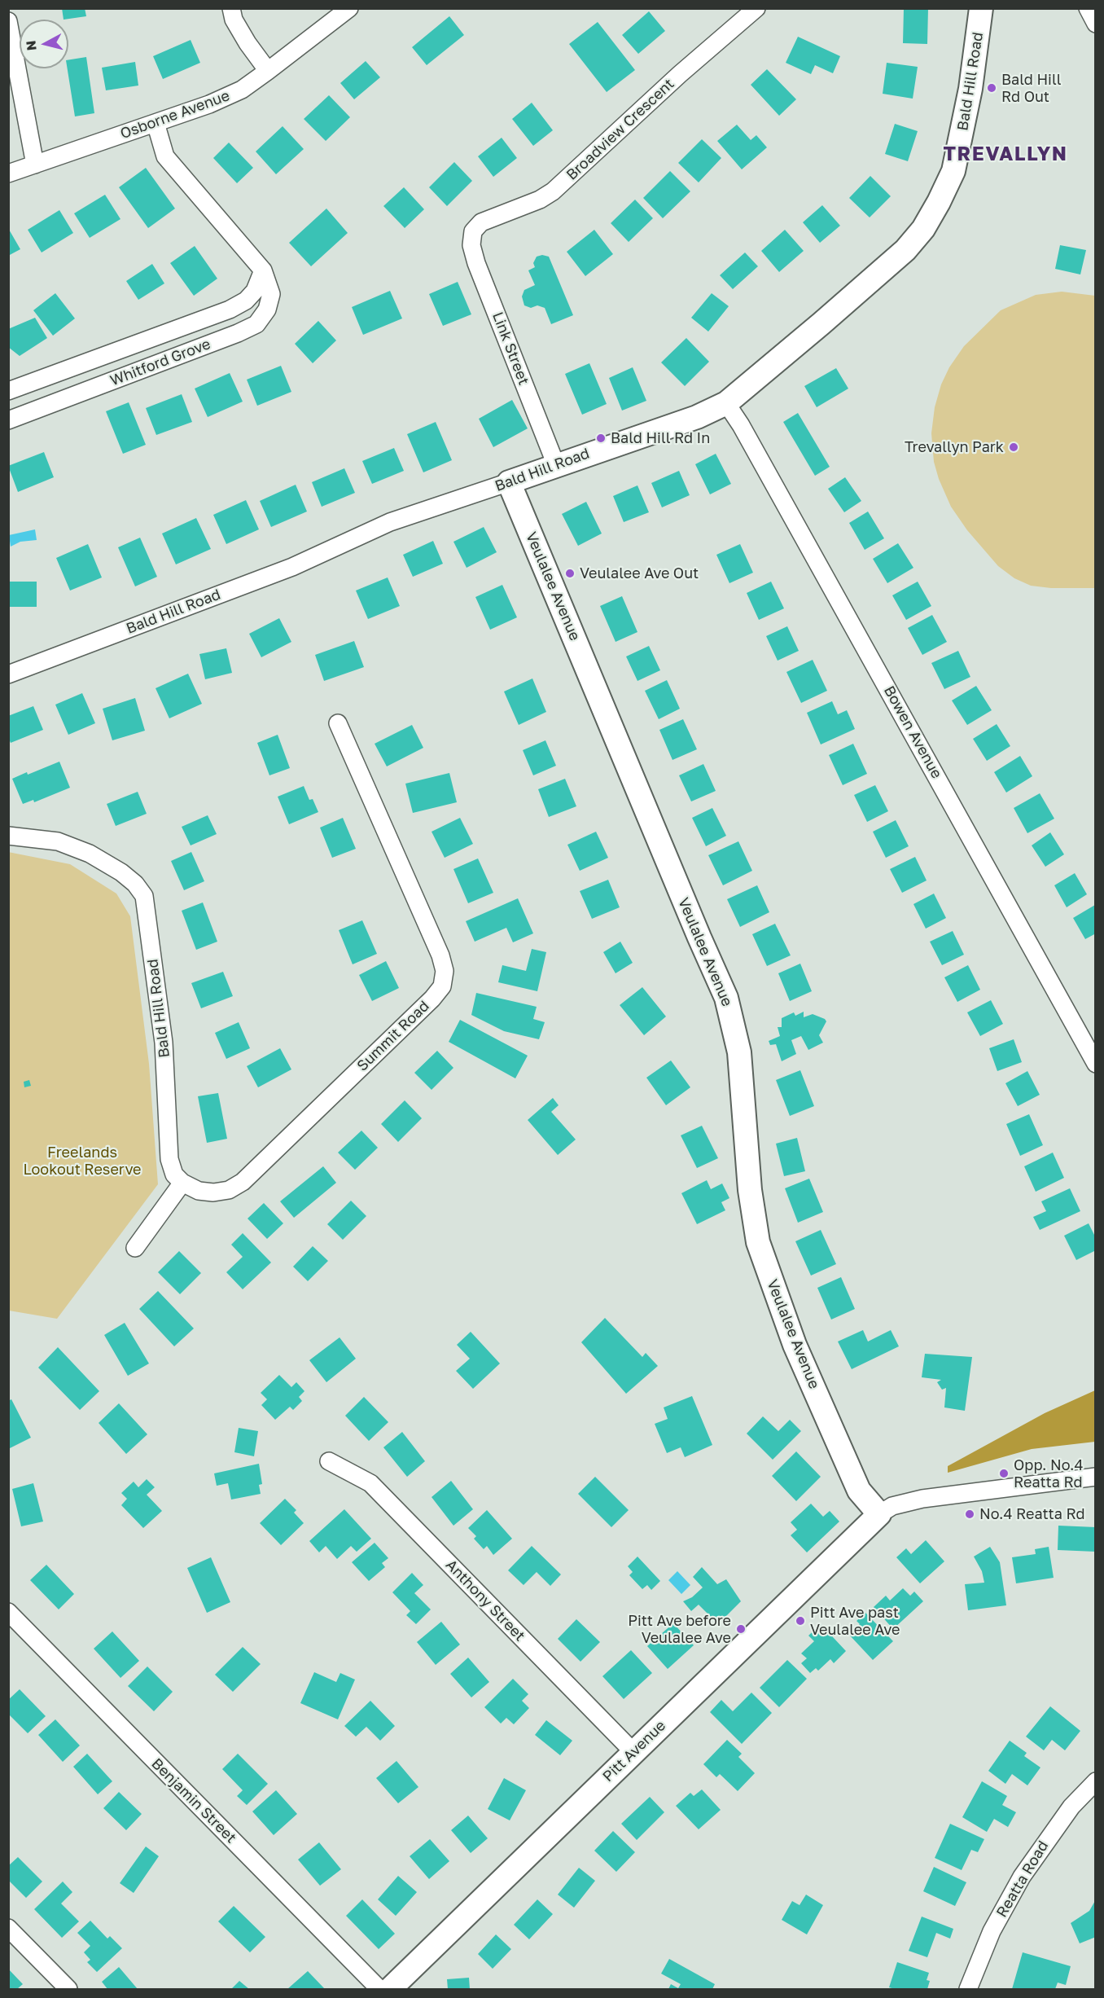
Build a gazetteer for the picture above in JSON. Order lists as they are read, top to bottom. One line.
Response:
{"streets":{"street":["Bald Hill Road","Osborne Avenue","Broadview Crescent","Link Street","Whitford Grove","Veulalee Avenue","Bowen Avenue","Summit Road","Anthony Street","Pitt Avenue","Benjamin Street","Reatta Road"]},"crossings":[["Bald Hill Road","Link Street"],["Bald Hill Road","Veulalee Avenue"],["Bald Hill Road","Bowen Avenue"],["Bald Hill Road","Summit Road"],["Osborne Avenue","Whitford Grove"],["Broadview Crescent","Link Street"],["Veulalee Avenue","Pitt Avenue"],["Anthony Street","Pitt Avenue"]],"districts":["TREVALLYN"],"parks":["Freelands Lookout Reserve"],"places":["Bald Hill Rd Out","Bald Hill Rd In","Trevallyn Park","Veulalee Ave Out","Opp. No.4 Reatta Rd","No.4 Reatta Rd","Pitt Ave past Veulalee Ave","Pitt Ave before Veulalee Ave"],"north":"left"}
